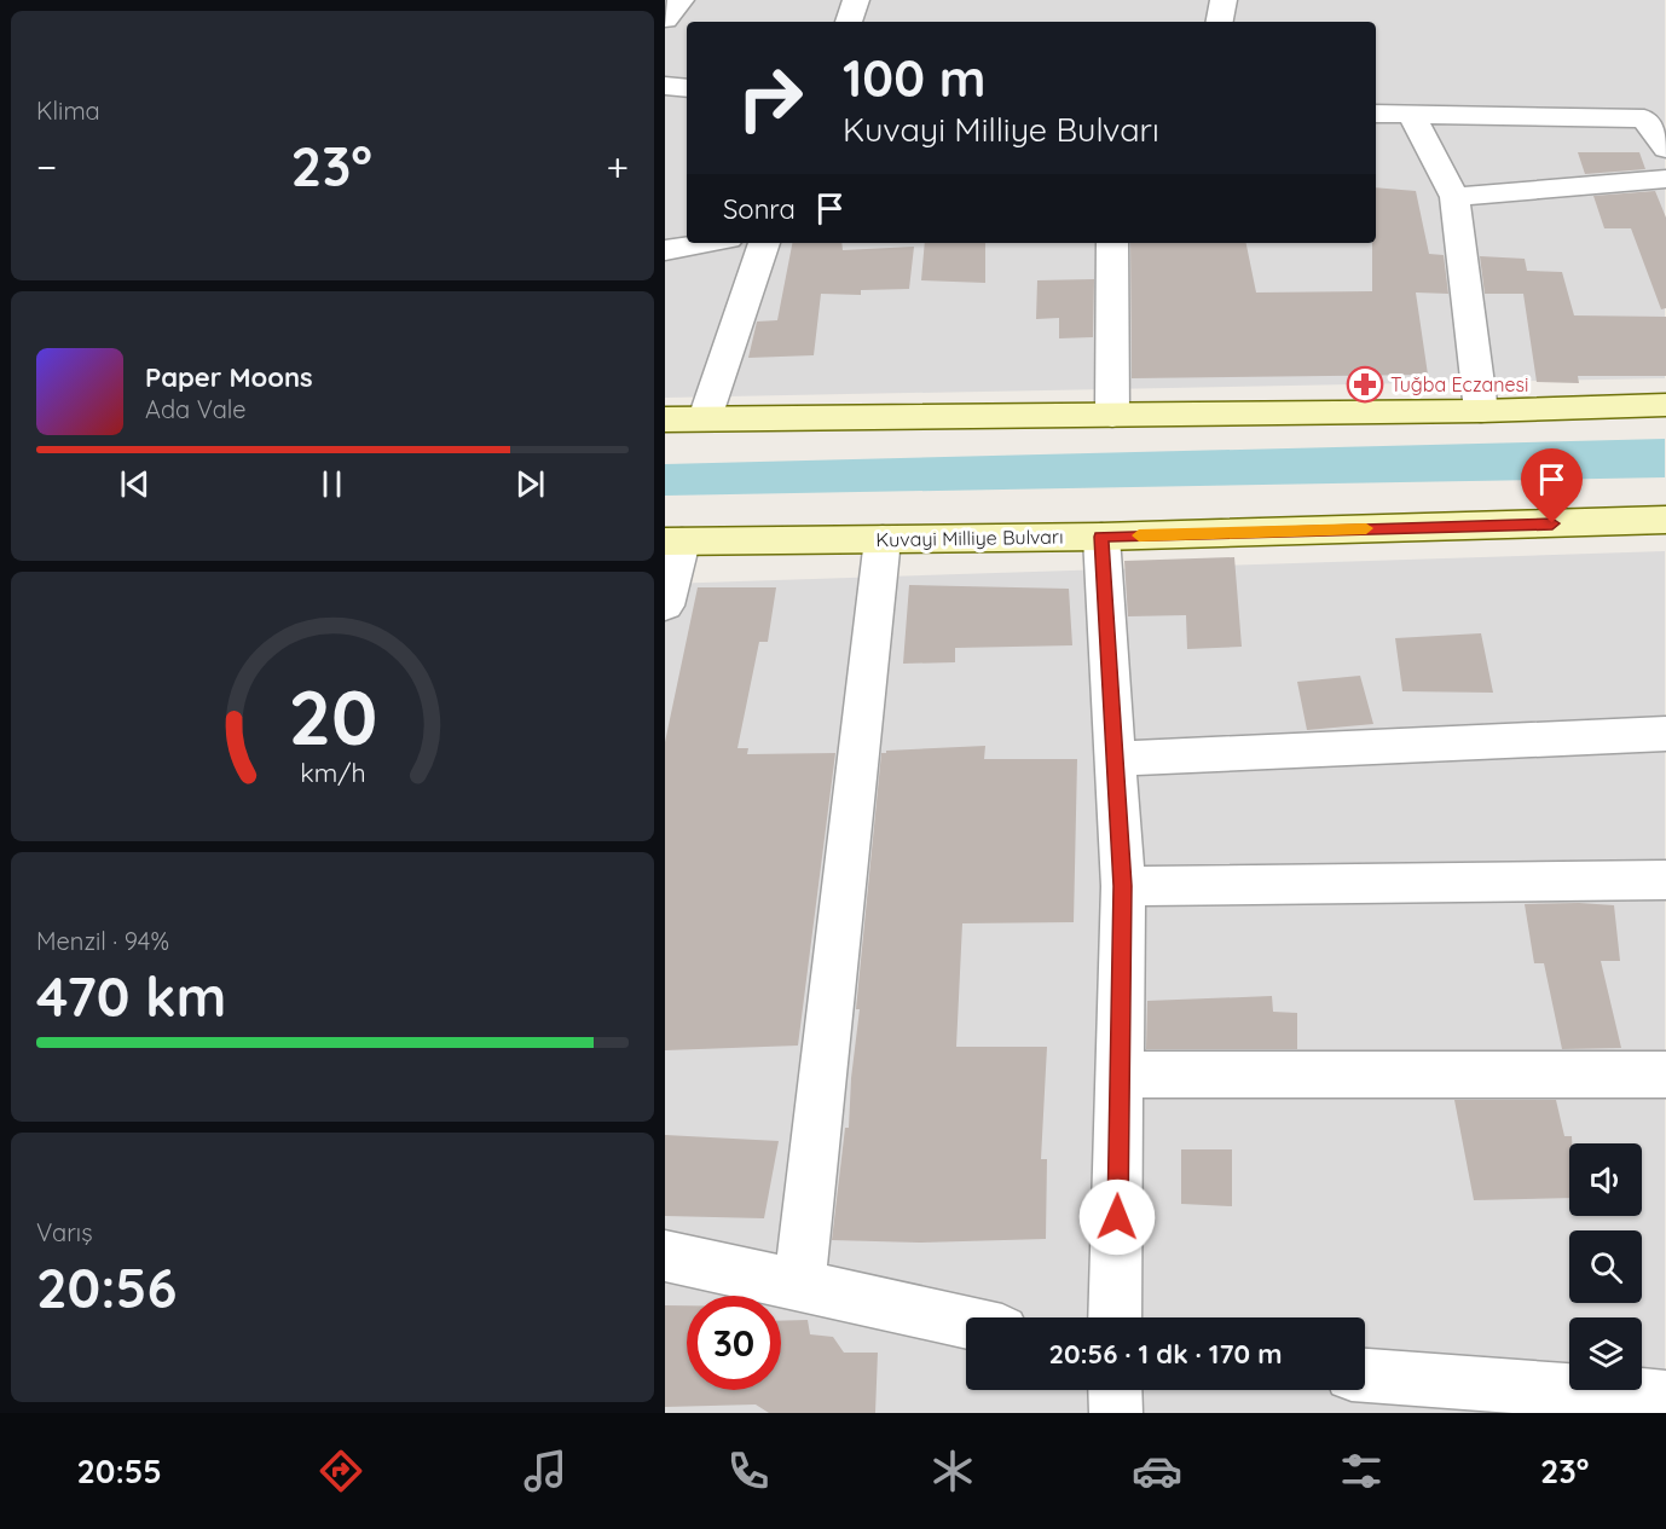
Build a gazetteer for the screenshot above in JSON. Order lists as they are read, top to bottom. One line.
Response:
{"streets":{"main road":["Kuvayi Milliye Bulvarı"]},"places":{"pharmacy":["Tuğba Eczanesi"]},"page":{"tile":["Klima",["Menzil · 94%","470 km"],["Varış","20:56"]],"turn":["100 m","Kuvayi Milliye Bulvarı"],"heat":["−","23°","+"],"then":"Sonra","song":["Paper Moons","Ada Vale"],"limit":"30","trip":"20:56 · 1 dk · 170 m","tabs":["20:55","23°"],"gauge":["20","km/h"]}}
